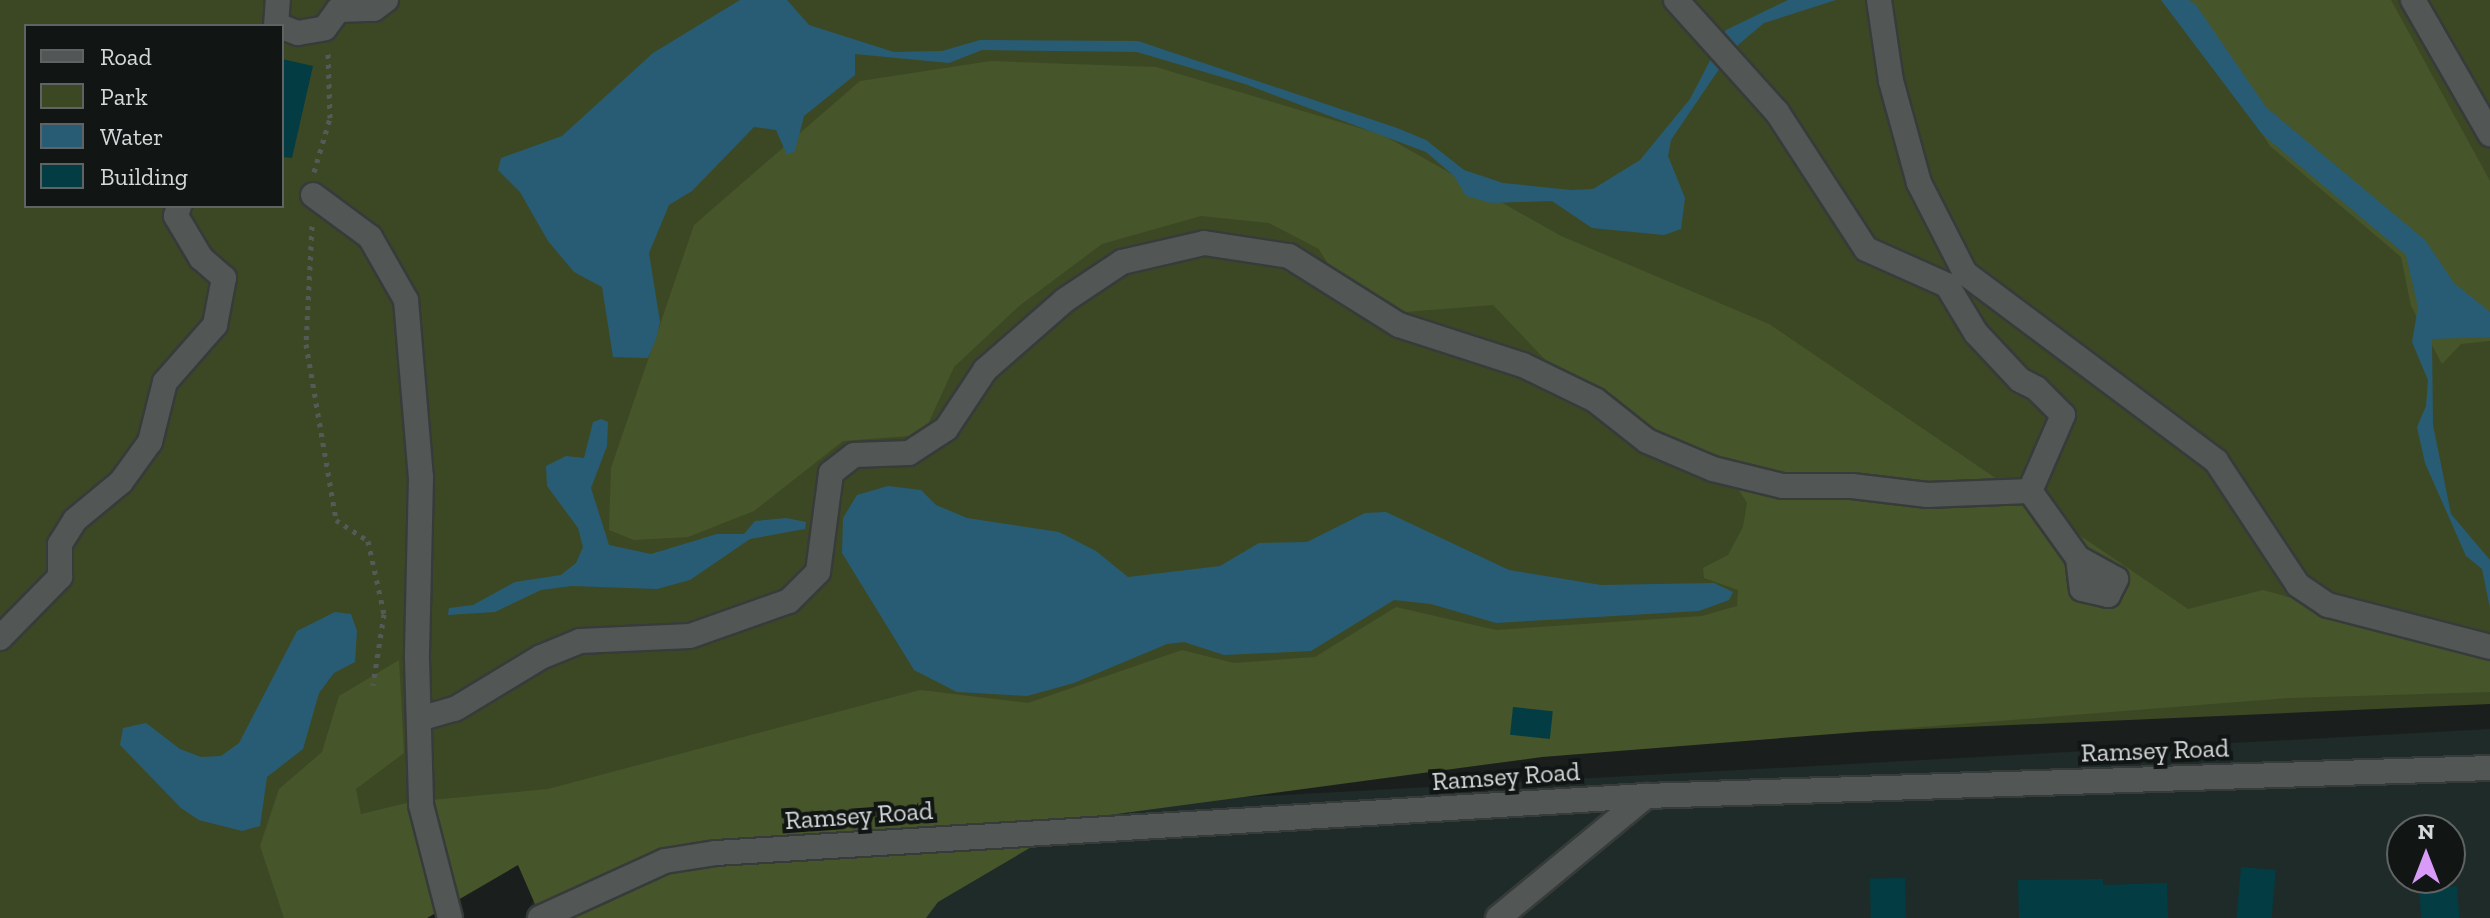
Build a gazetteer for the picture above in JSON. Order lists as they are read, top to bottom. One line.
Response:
{"streets":{"street":["Ramsey Road"]},"legend":["Road","Park","Water","Building"],"north":"top"}
